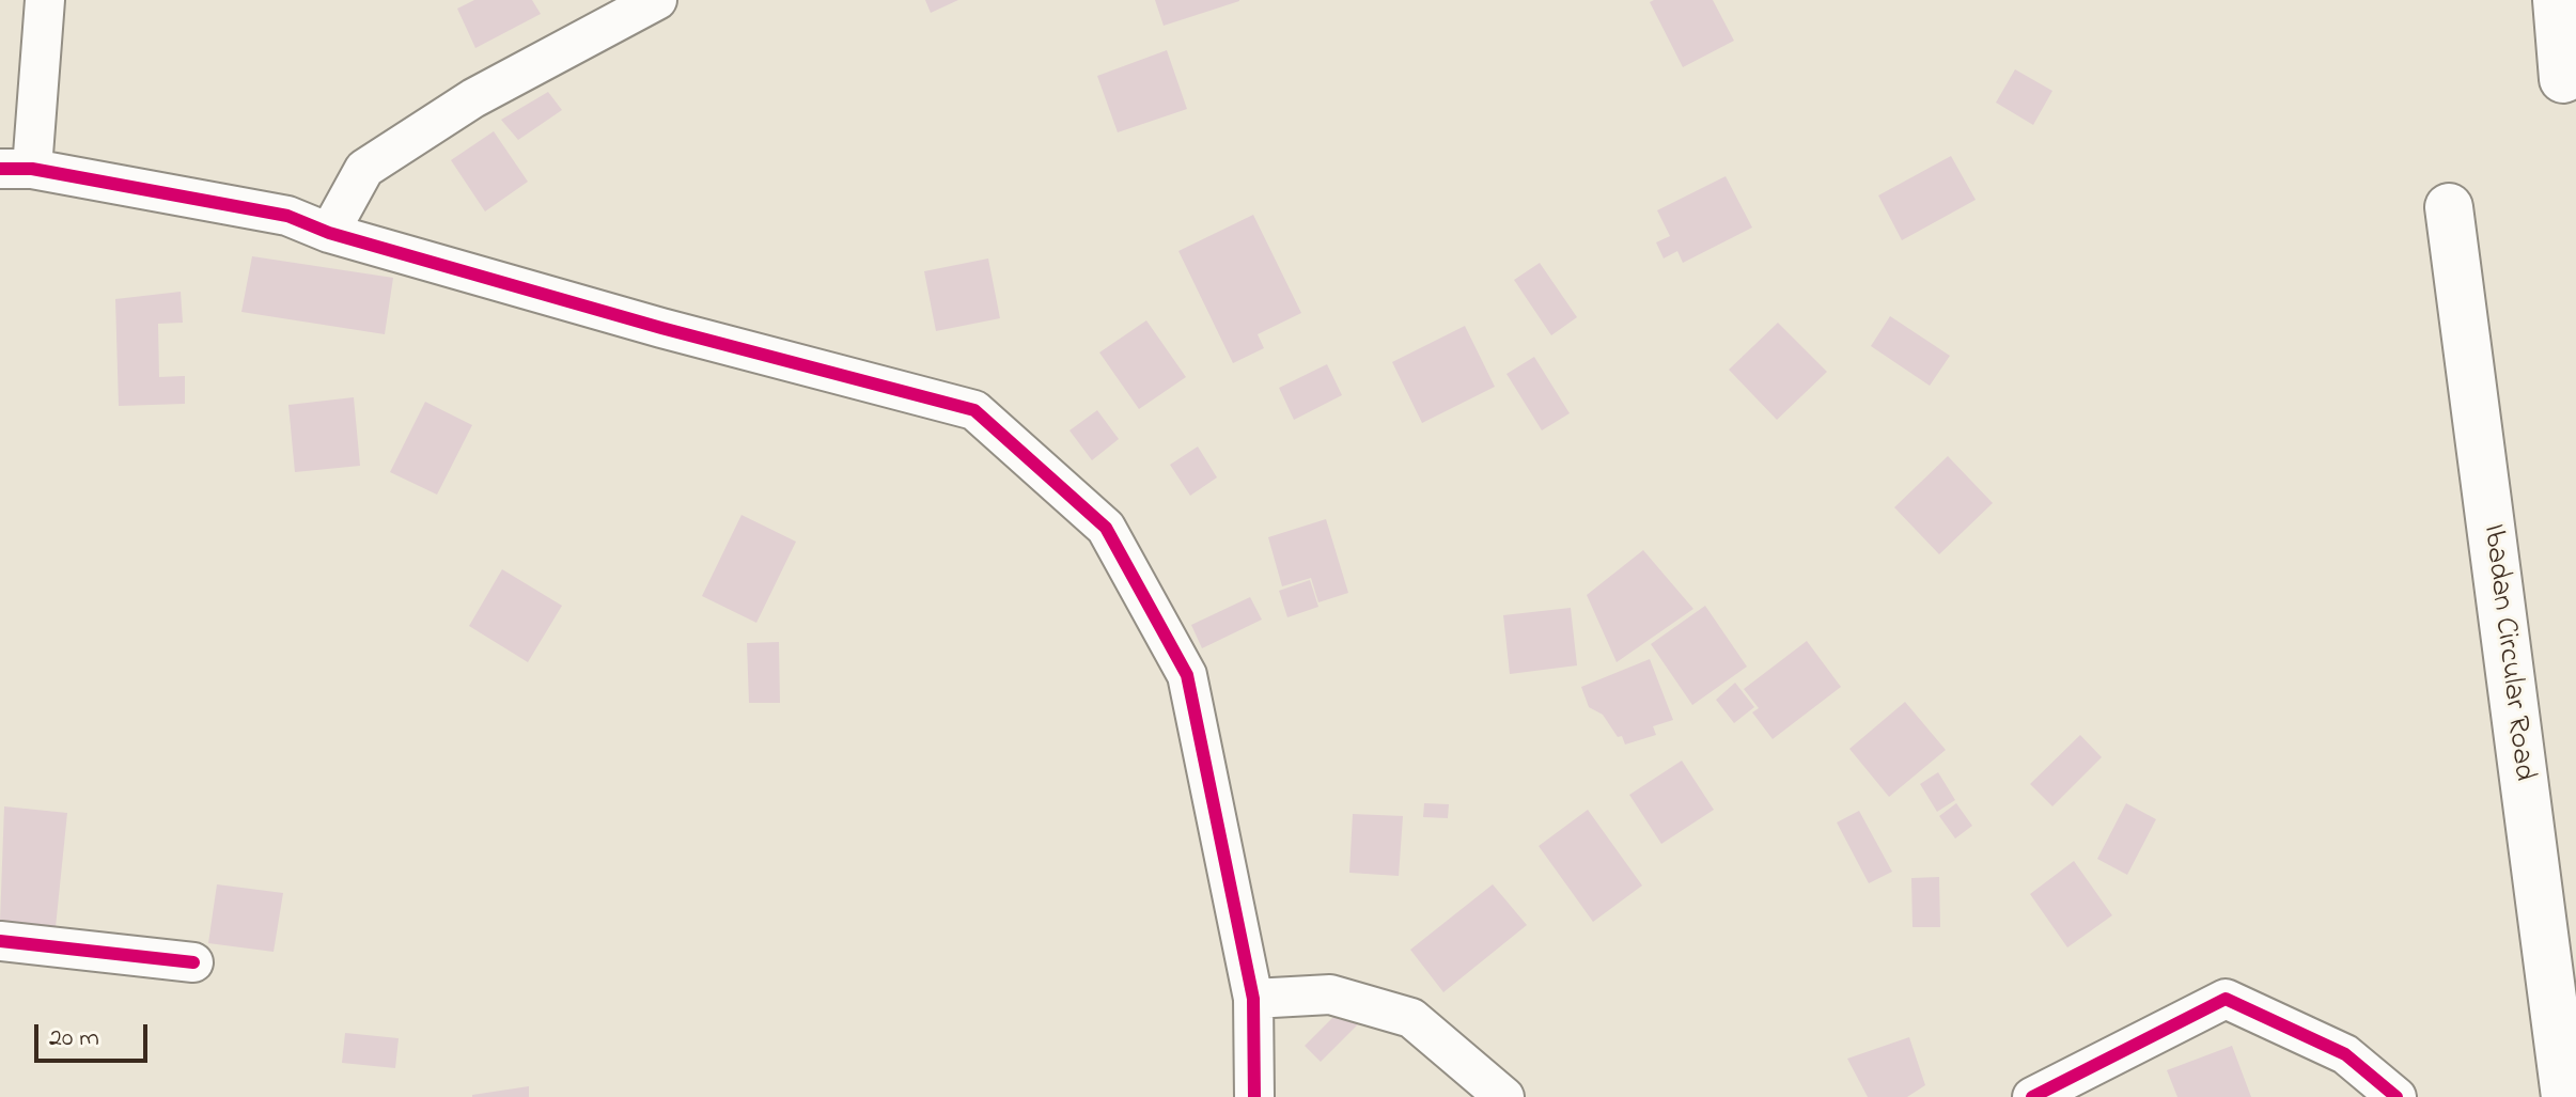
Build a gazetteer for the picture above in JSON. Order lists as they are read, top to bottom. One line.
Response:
{"streets":{"highway":["Ibadan Circular Road"]},"scale_bar":"20 m"}
